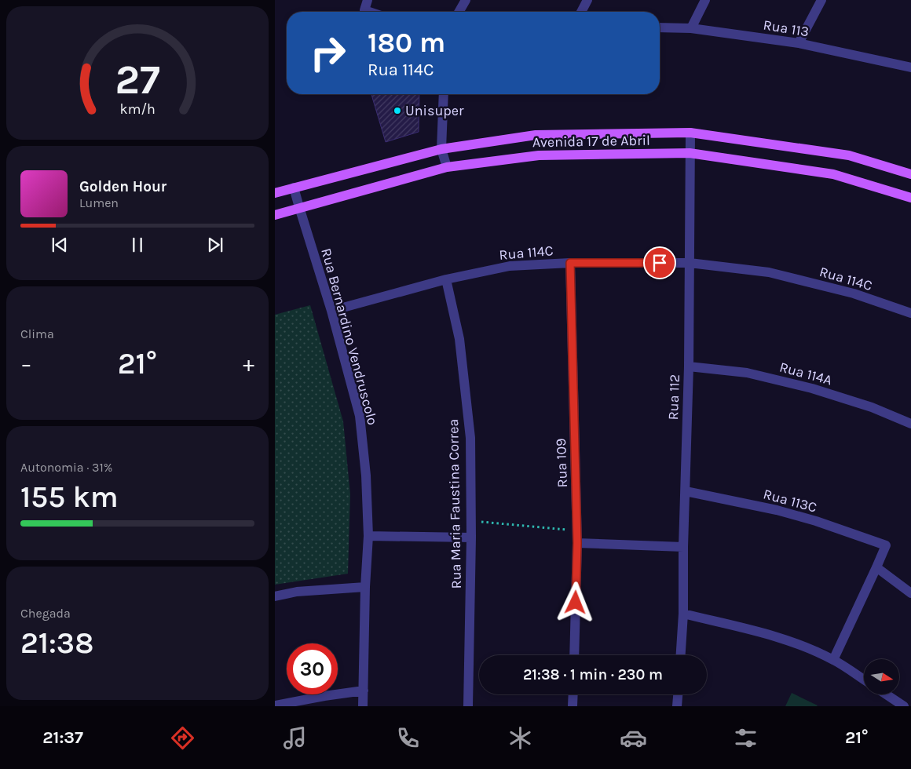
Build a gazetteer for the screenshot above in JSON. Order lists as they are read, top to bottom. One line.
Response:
{"streets":{"main road":["Avenida 17 de Abril"],"street":["Rua 113","Rua 114C","Rua Bernardino Vendruscolo","Rua 114A","Rua 112","Rua 109","Rua 113C","Rua Maria Faustina Correa"]},"crossings":[["Avenida 17 de Abril","Rua Bernardino Vendruscolo"],["Avenida 17 de Abril","Rua 112"],["Rua 114C","Rua Bernardino Vendruscolo"],["Rua 114C","Rua 112"],["Rua 114C","Rua 109"],["Rua 114C","Rua Maria Faustina Correa"],["Rua 114A","Rua 112"],["Rua 112","Rua 113C"]],"places":["Unisuper"],"north":"right","page":{"turn":["180 m","Rua 114C"],"song":["Golden Hour","Lumen"],"tile":["Clima",["Autonomia · 31%","155 km"],["Chegada","21:38"]],"heat":["−","21°","+"],"limit":"30","trip":"21:38 · 1 min · 230 m","tabs":["21:37","21°"],"gauge":["27","km/h"]}}
